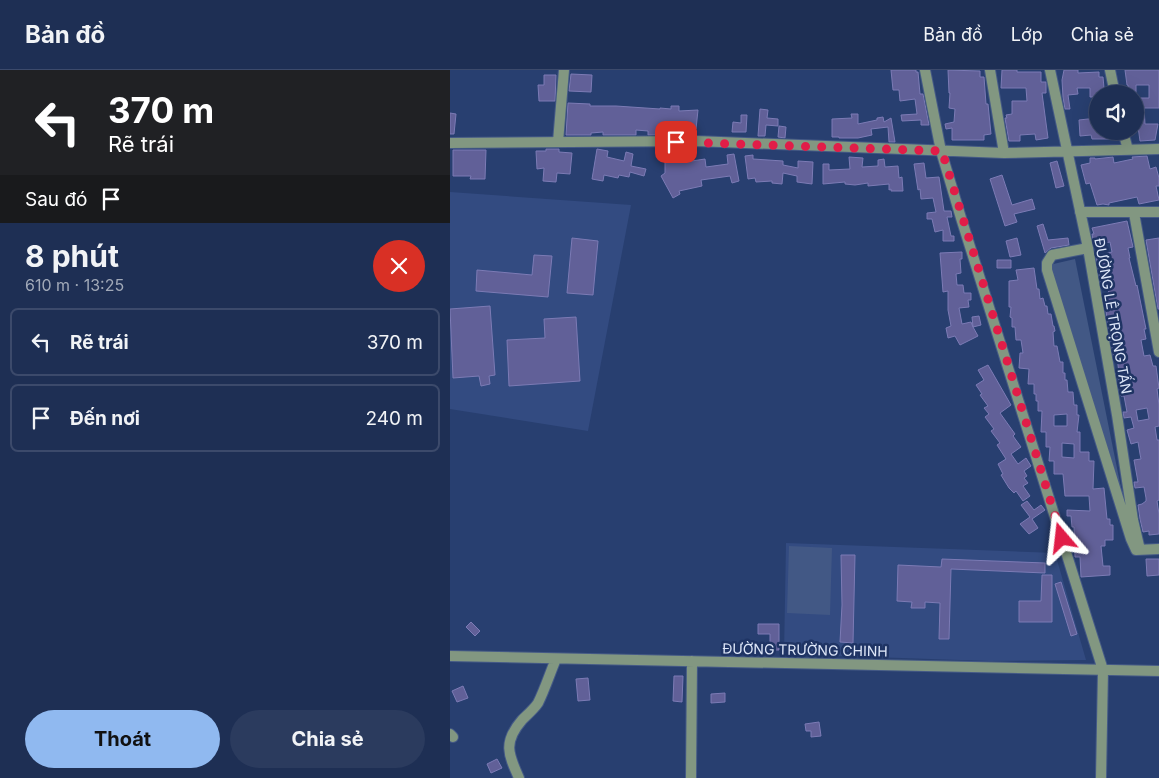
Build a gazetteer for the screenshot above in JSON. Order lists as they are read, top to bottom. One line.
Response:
{"streets":{"street":["ĐƯỜNG LÊ TRỌNG TẤN","ĐƯỜNG TRƯỜNG CHINH"]},"page":{"header":"Bản đồ","nav":["Bản đồ","Lớp","Chia sẻ"],"turn":["370 m","Rẽ trái"],"then":"Sau đó","heading":["8 phút","610 m · 13:25"],"list":[{"name":"Rẽ trái","value":"370 m"},{"name":"Đến nơi","value":"240 m"}],"buttons":["Thoát","Chia sẻ"]}}
